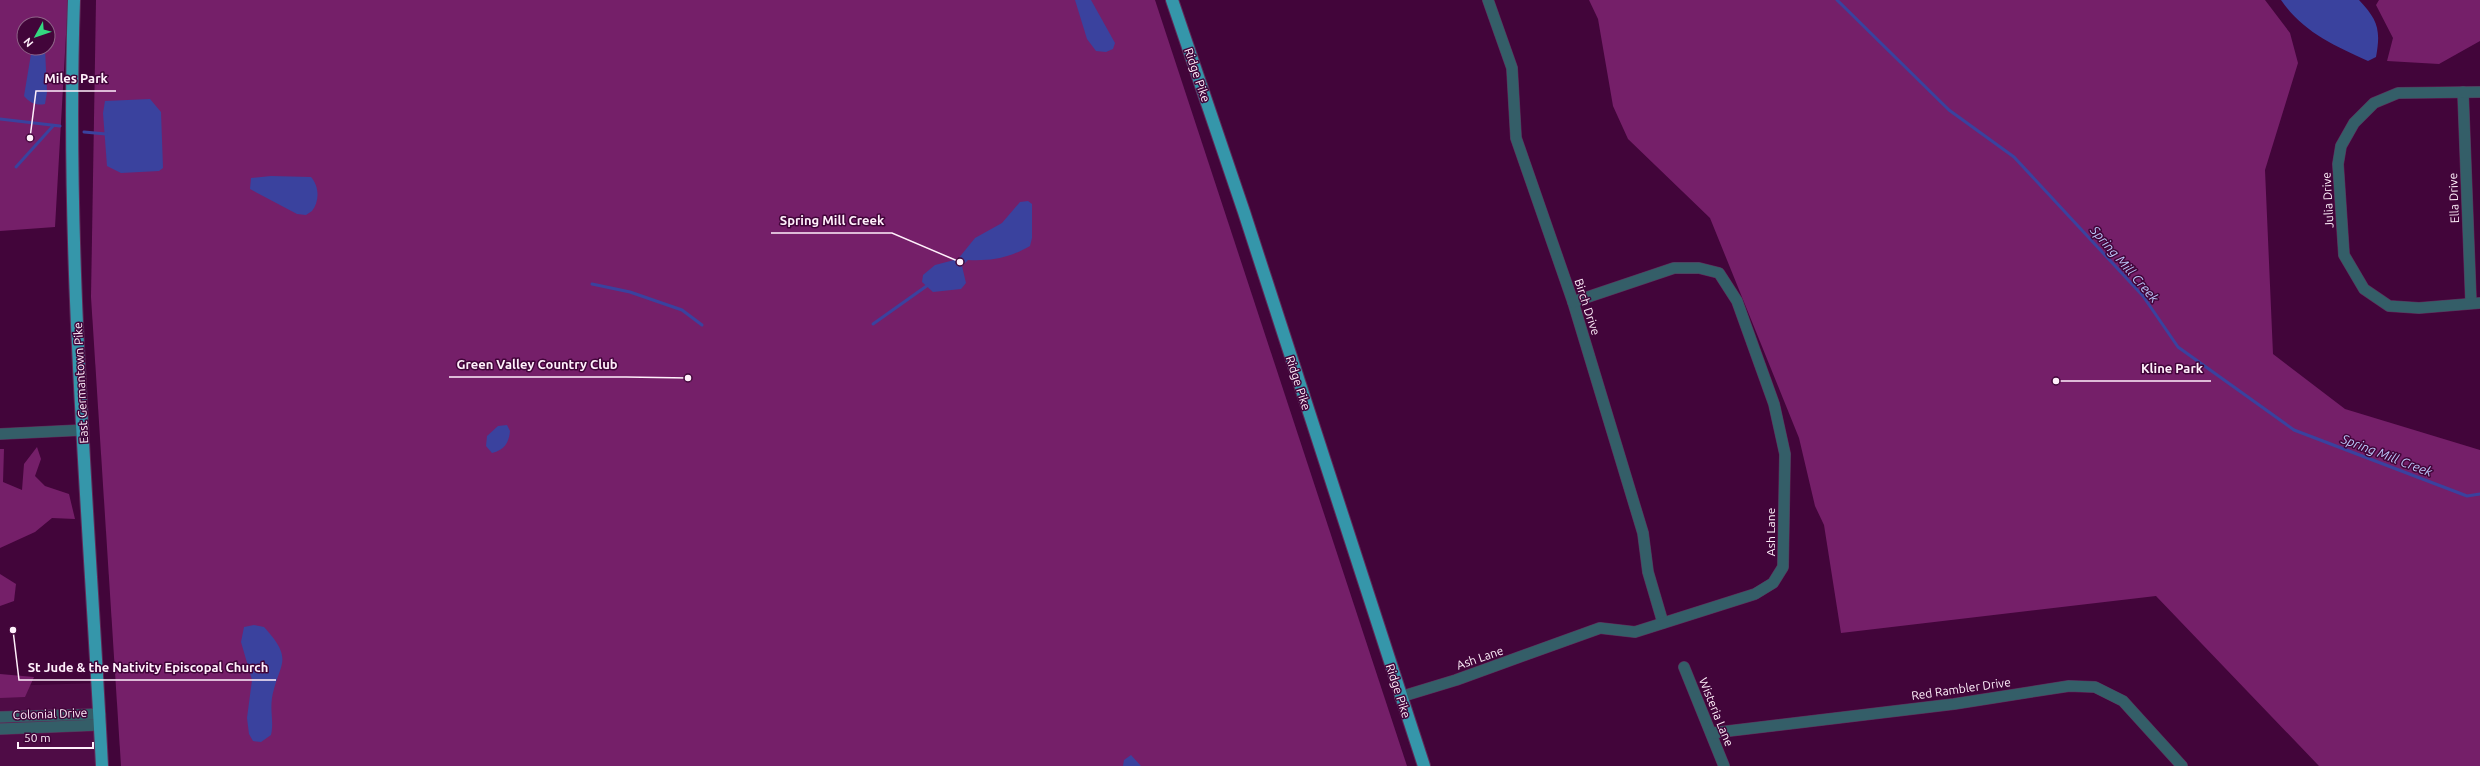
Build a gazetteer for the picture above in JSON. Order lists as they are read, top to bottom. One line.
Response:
{"streets":{"main road":["Ridge Pike","East Germantown Pike"],"street":["Ella Drive","Julia Drive","Birch Drive","Ash Lane","Red Rambler Drive","Wisteria Lane","Colonial Drive"]},"crossings":[["Ridge Pike","Ash Lane"],["Ella Drive","Julia Drive"],["Birch Drive","Ash Lane"],["East Germantown Pike","Colonial Drive"],["Red Rambler Drive","Wisteria Lane"]],"water":["Spring Mill Creek"],"places":["Miles Park","Spring Mill Creek","Green Valley Country Club","Kline Park","St Jude & the Nativity Episcopal Church"],"scale_bar":"50 m","north":"bottom left"}
